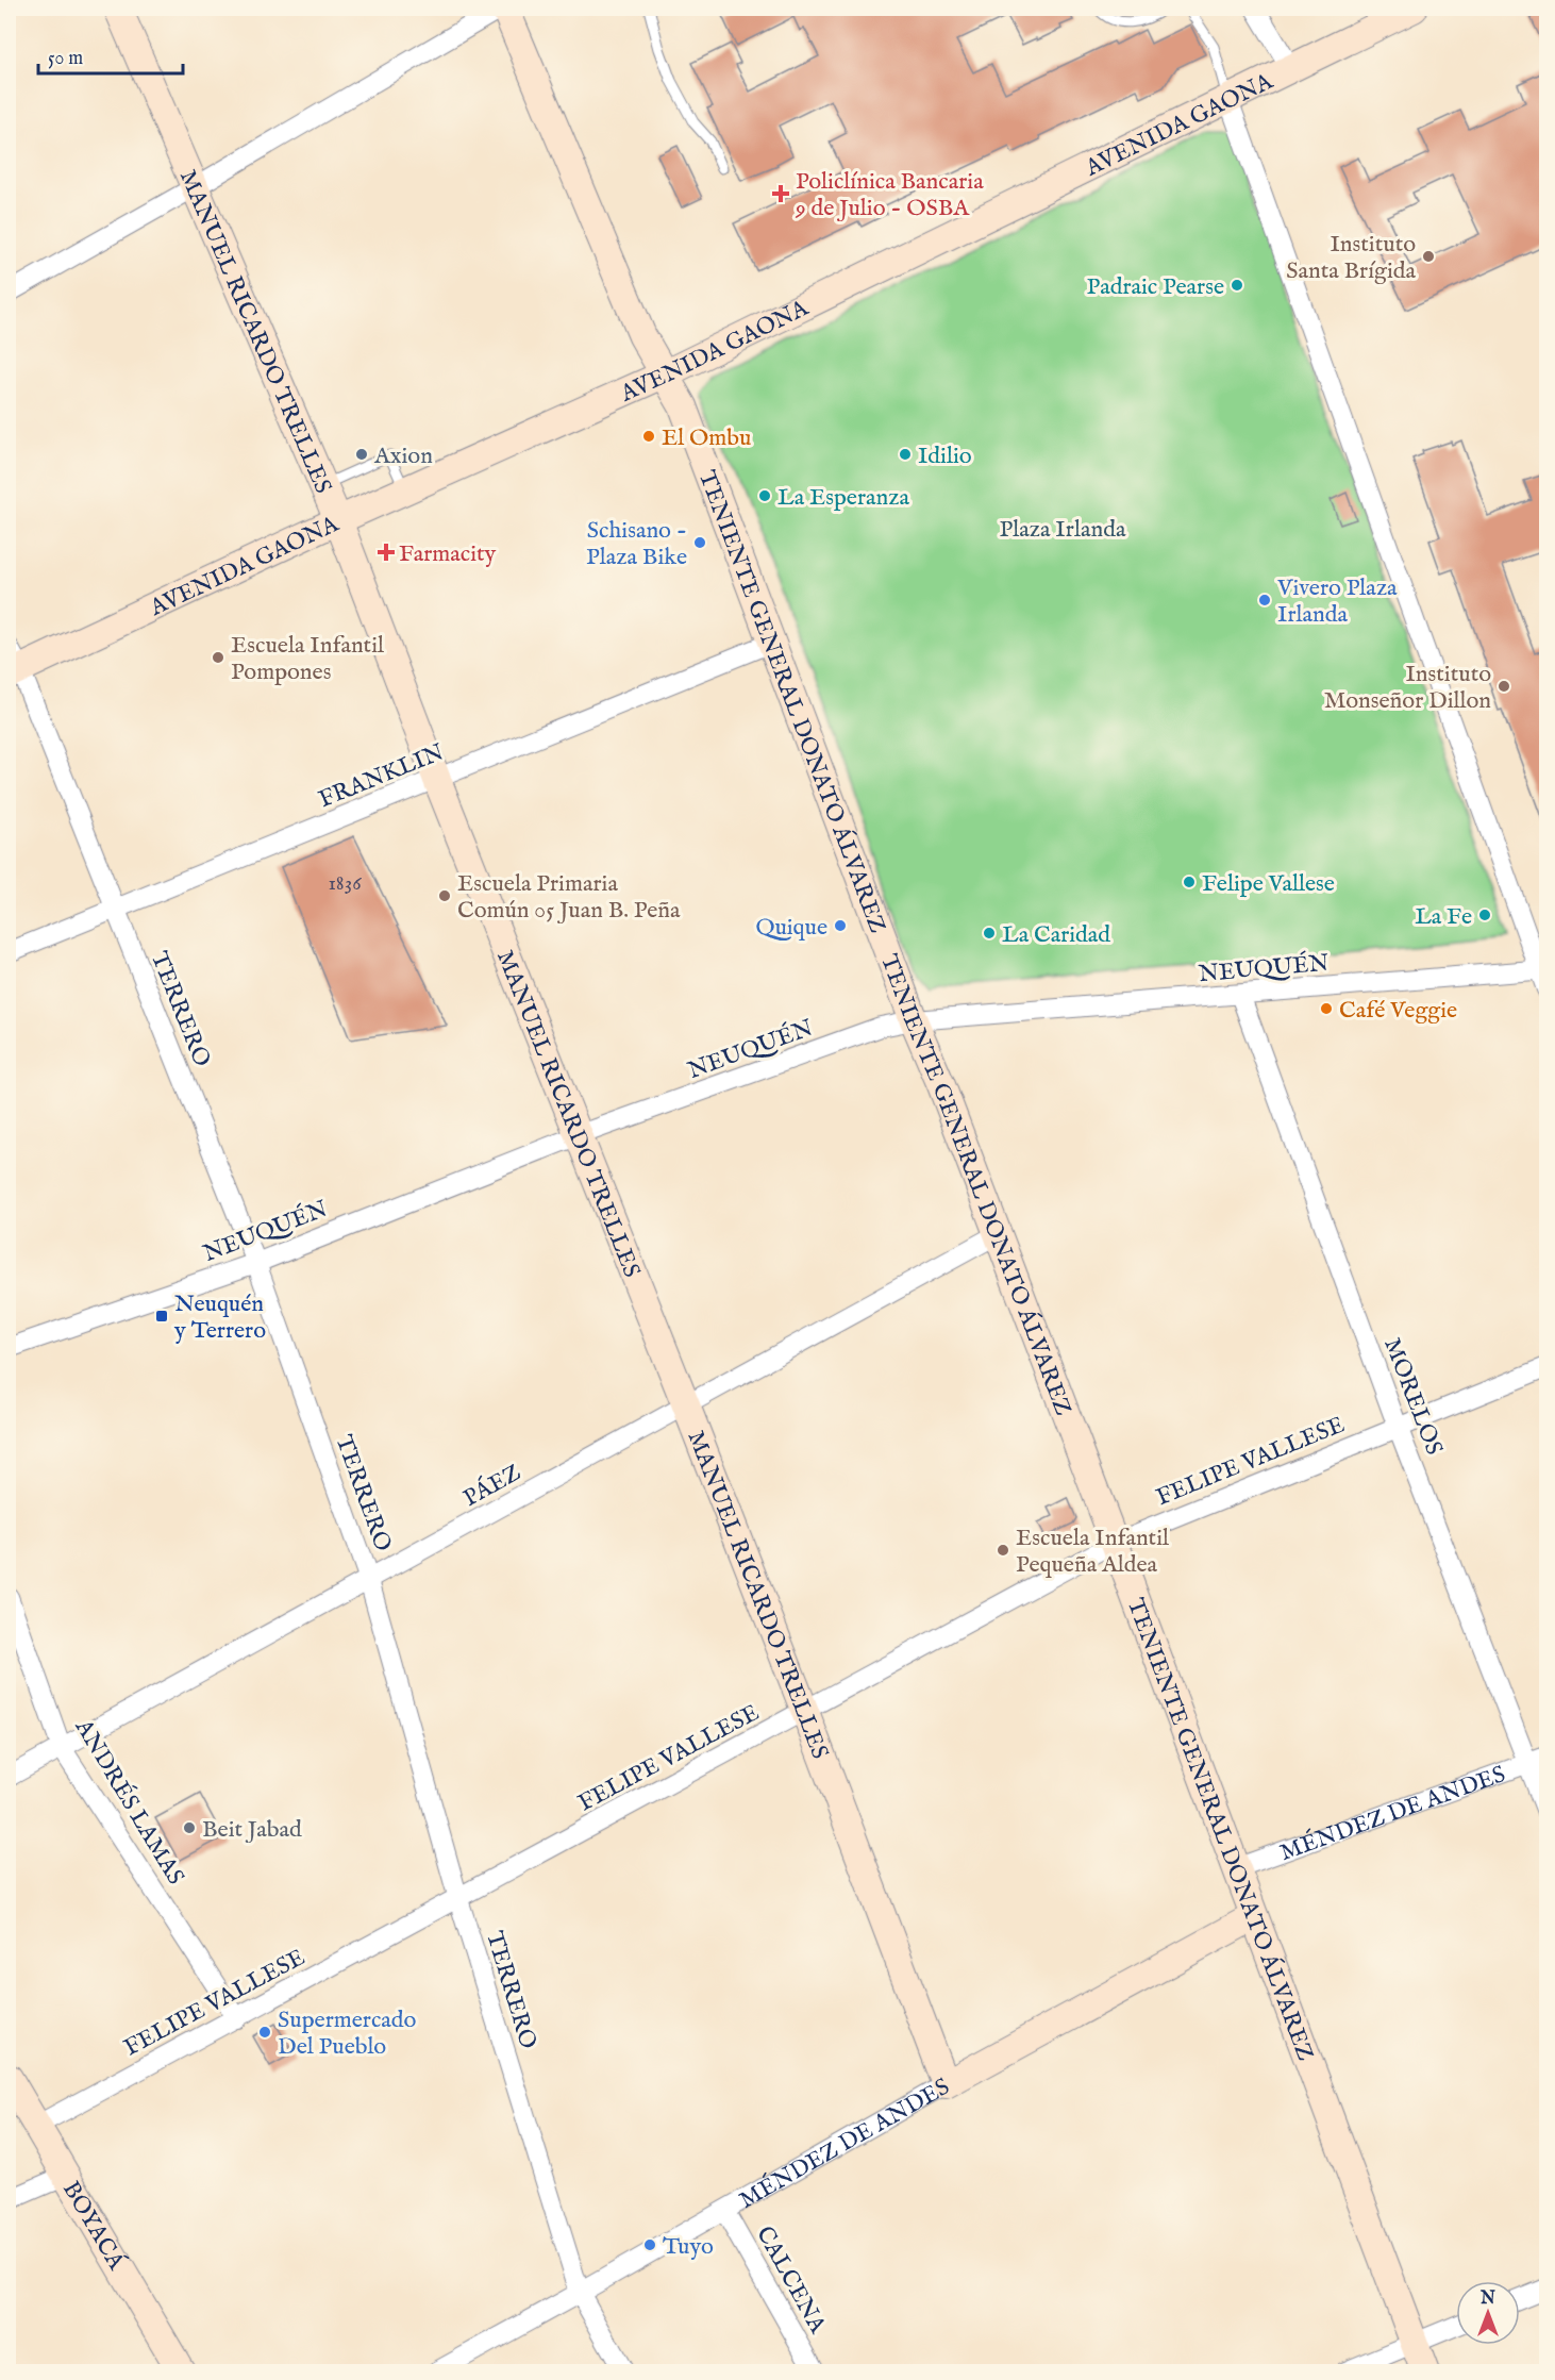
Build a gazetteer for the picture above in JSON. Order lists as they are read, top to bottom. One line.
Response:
{"streets":{"street":["AVENIDA GAONA","MANUEL RICARDO TRELLES","TENIENTE GENERAL DONATO ÁLVAREZ","FRANKLIN","NEUQUÉN","TERRERO","MORELOS","FELIPE VALLESE","PÁEZ","ANDRÉS LAMAS","MÉNDEZ DE ANDES","BOYACÁ","CALCENA"]},"crossings":[["AVENIDA GAONA","MANUEL RICARDO TRELLES"],["AVENIDA GAONA","TENIENTE GENERAL DONATO ÁLVAREZ"],["AVENIDA GAONA","TERRERO"],["MANUEL RICARDO TRELLES","FRANKLIN"],["MANUEL RICARDO TRELLES","NEUQUÉN"],["MANUEL RICARDO TRELLES","FELIPE VALLESE"],["MANUEL RICARDO TRELLES","PÁEZ"],["MANUEL RICARDO TRELLES","MÉNDEZ DE ANDES"],["TENIENTE GENERAL DONATO ÁLVAREZ","FRANKLIN"],["TENIENTE GENERAL DONATO ÁLVAREZ","NEUQUÉN"],["TENIENTE GENERAL DONATO ÁLVAREZ","FELIPE VALLESE"],["TENIENTE GENERAL DONATO ÁLVAREZ","PÁEZ"],["TENIENTE GENERAL DONATO ÁLVAREZ","MÉNDEZ DE ANDES"],["FRANKLIN","TERRERO"],["NEUQUÉN","TERRERO"],["NEUQUÉN","MORELOS"],["TERRERO","FELIPE VALLESE"],["TERRERO","PÁEZ"],["TERRERO","MÉNDEZ DE ANDES"],["MORELOS","FELIPE VALLESE"],["MORELOS","MÉNDEZ DE ANDES"],["FELIPE VALLESE","ANDRÉS LAMAS"],["FELIPE VALLESE","BOYACÁ"],["PÁEZ","ANDRÉS LAMAS"],["MÉNDEZ DE ANDES","CALCENA"]],"parks":["Plaza Irlanda"],"places":{"health":["Policlínica Bancaria 9 de Julio - OSBA","Farmacity"],"other":["Instituto Santa Brígida","Padraic Pearse","El Ombu","Axion","Idilio","La Esperanza","Schisano - Plaza Bike","Vivero Plaza Irlanda","Escuela Infantil Pompones","Instituto Monseñor Dillon","Felipe Vallese","Escuela Primaria Común 05 Juan B. Peña","La Fe","Quique","La Caridad","Café Veggie","Escuela Infantil Pequeña Aldea","Beit Jabad","Supermercado Del Pueblo","Tuyo"],"transit":["Neuquén y Terrero"]},"house_numbers":["1836"],"scale_bar":"50 m","north":"top"}
